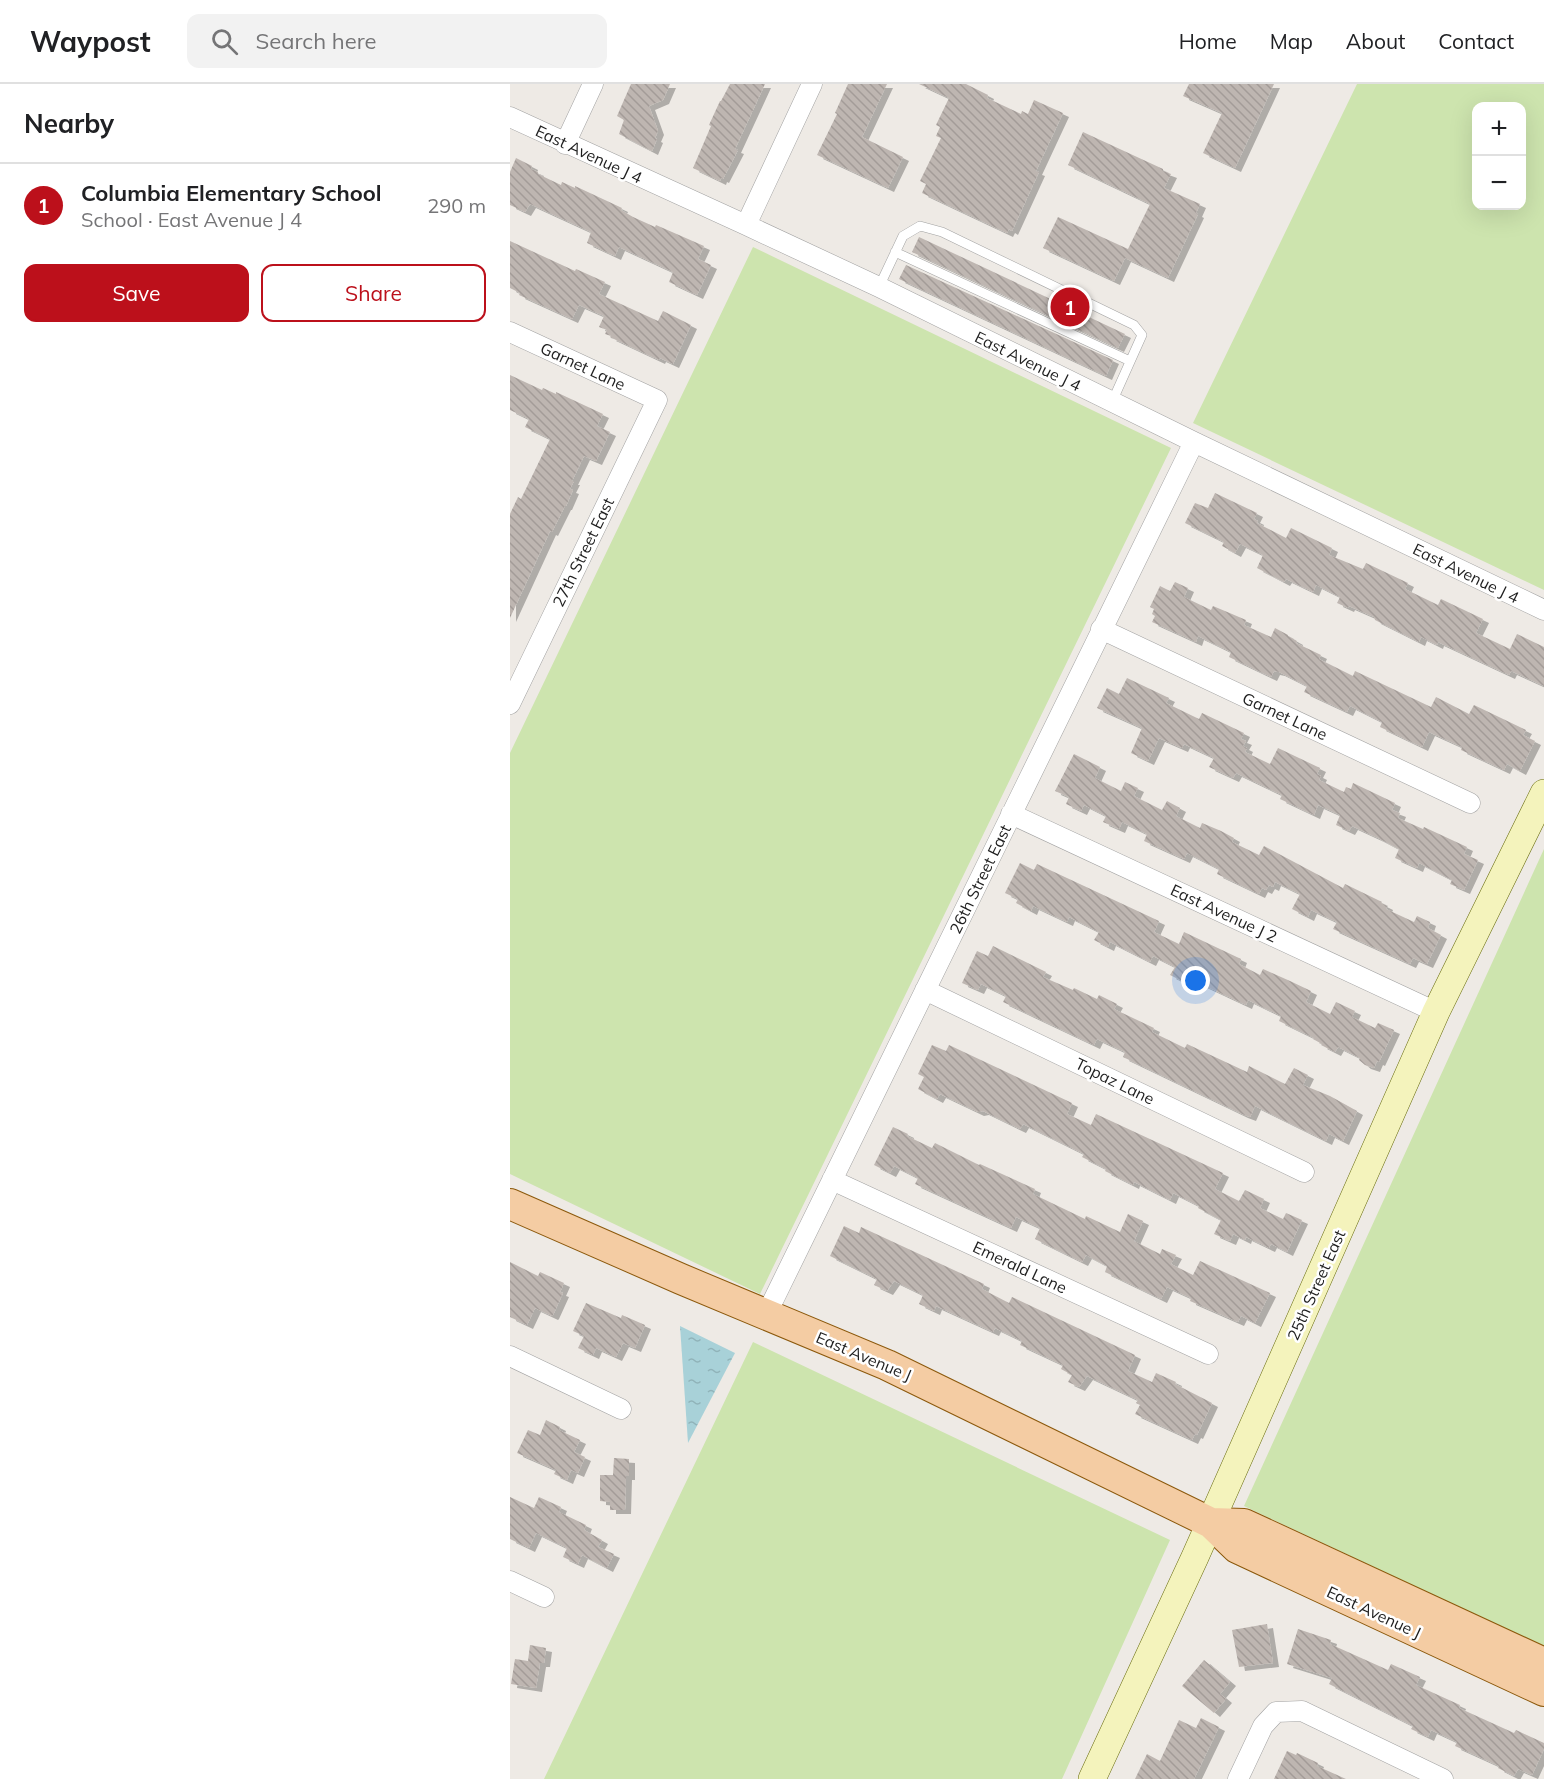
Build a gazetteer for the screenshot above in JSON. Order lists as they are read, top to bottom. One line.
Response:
{"streets":{"main road":["East Avenue J"],"street":["East Avenue J 4","Garnet Lane","27th Street East","26th Street East","East Avenue J 2","Topaz Lane","Emerald Lane","25th Street East"]},"crossings":[["East Avenue J 4","26th Street East"],["Garnet Lane","27th Street East"],["Garnet Lane","26th Street East"],["26th Street East","East Avenue J 2"],["26th Street East","Topaz Lane"],["26th Street East","Emerald Lane"],["26th Street East","East Avenue J"],["East Avenue J 2","25th Street East"],["25th Street East","East Avenue J"]],"page":{"header":"Waypost","search":"Search here","nav":["Home","Map","About","Contact"],"heading":"Nearby","map_buttons":["+","−"],"list":[{"mark":"1","name":"Columbia Elementary School","note":"School · East Avenue J 4","value":"290 m"}],"buttons":["Save","Share"],"pins":"1"}}
